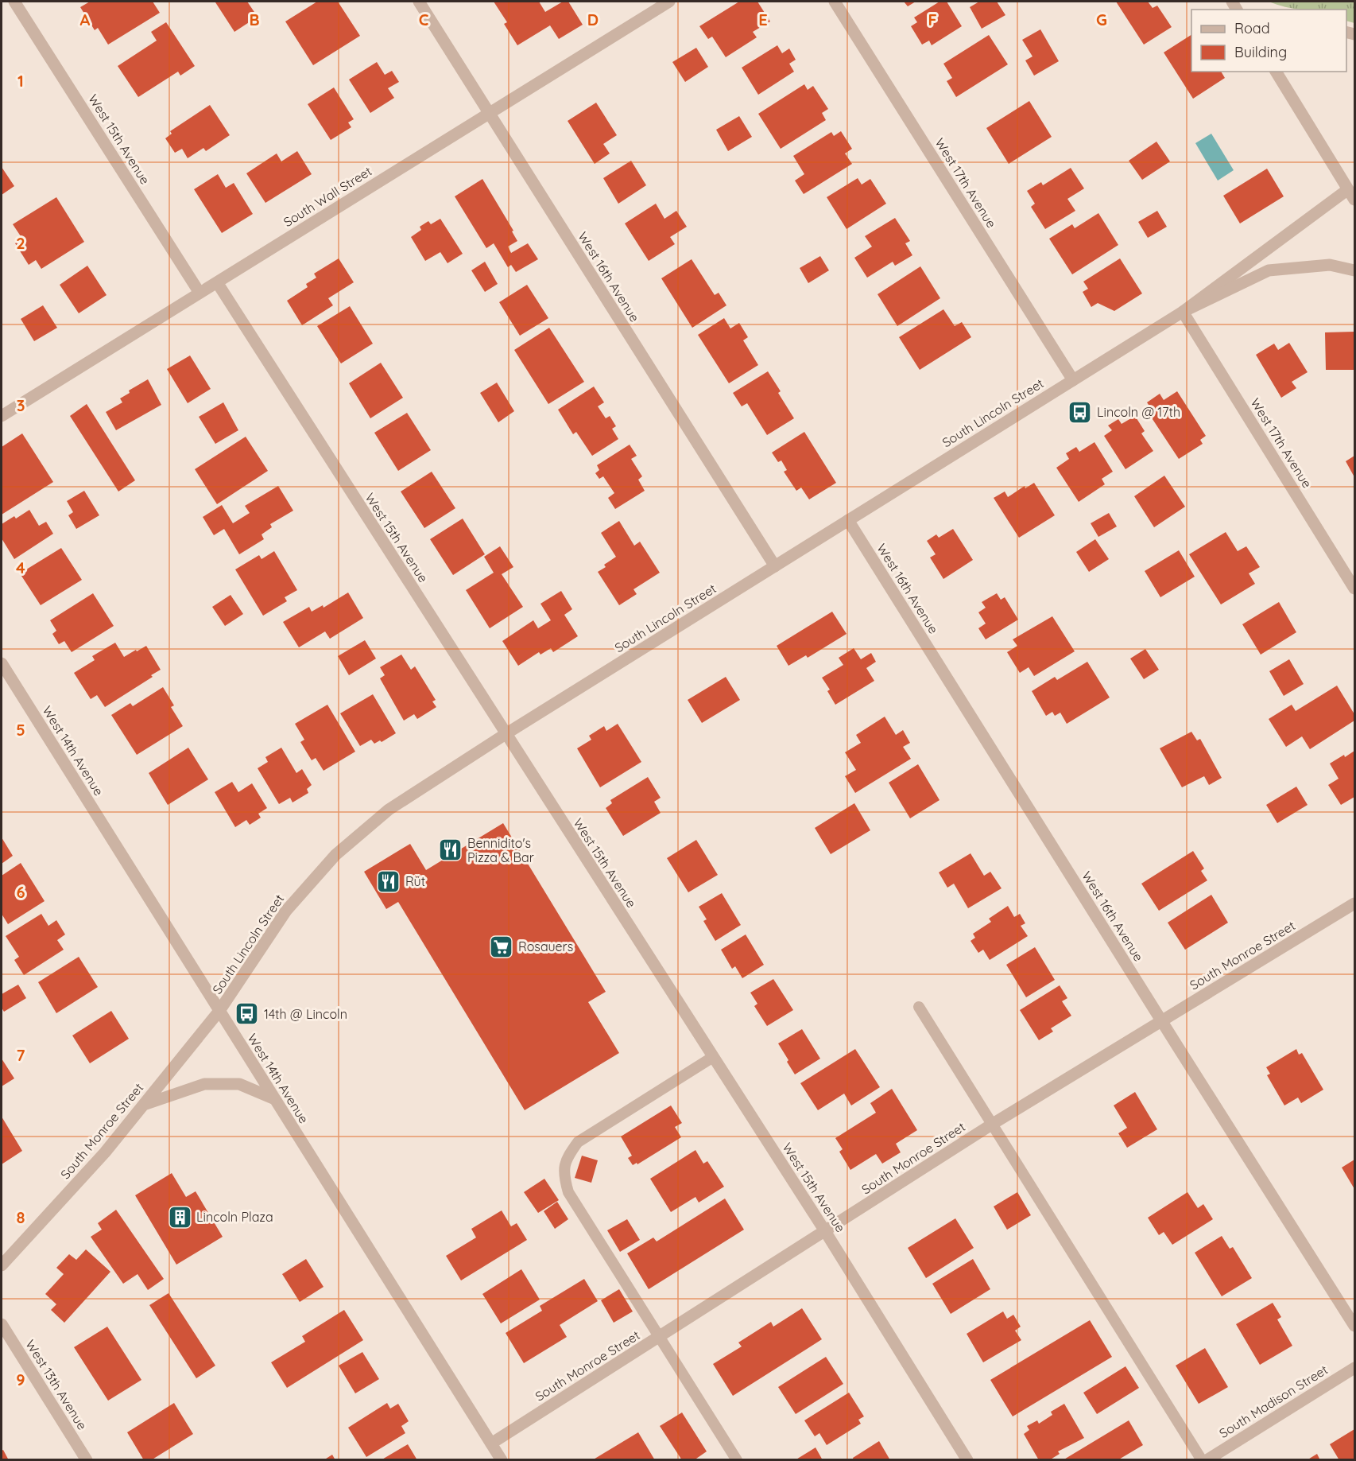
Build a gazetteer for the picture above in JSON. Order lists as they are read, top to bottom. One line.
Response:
{"streets":{"street":["West 15th Avenue","West 17th Avenue","South Wall Street","West 16th Avenue","South Lincoln Street","West 14th Avenue","South Monroe Street","West 13th Avenue","South Madison Street"]},"crossings":[["West 15th Avenue","South Wall Street"],["West 15th Avenue","South Lincoln Street"],["West 15th Avenue","South Monroe Street"],["West 17th Avenue","South Lincoln Street"],["South Wall Street","West 16th Avenue"],["West 16th Avenue","South Lincoln Street"],["West 16th Avenue","South Monroe Street"],["South Lincoln Street","West 14th Avenue"],["South Lincoln Street","South Monroe Street"],["West 14th Avenue","South Monroe Street"]],"places":{"bus stop":["Lincoln @ 17th","14th @ Lincoln"],"restaurant":["Bennidito's Pizza & Bar","Rüt"],"supermarket":["Rosauers"],"building":["Lincoln Plaza"]},"legend":["Road","Building"],"grid":{"columns":["A","B","C","D","E","F","G"],"rows":["1","2","3","4","5","6","7","8","9"]}}
